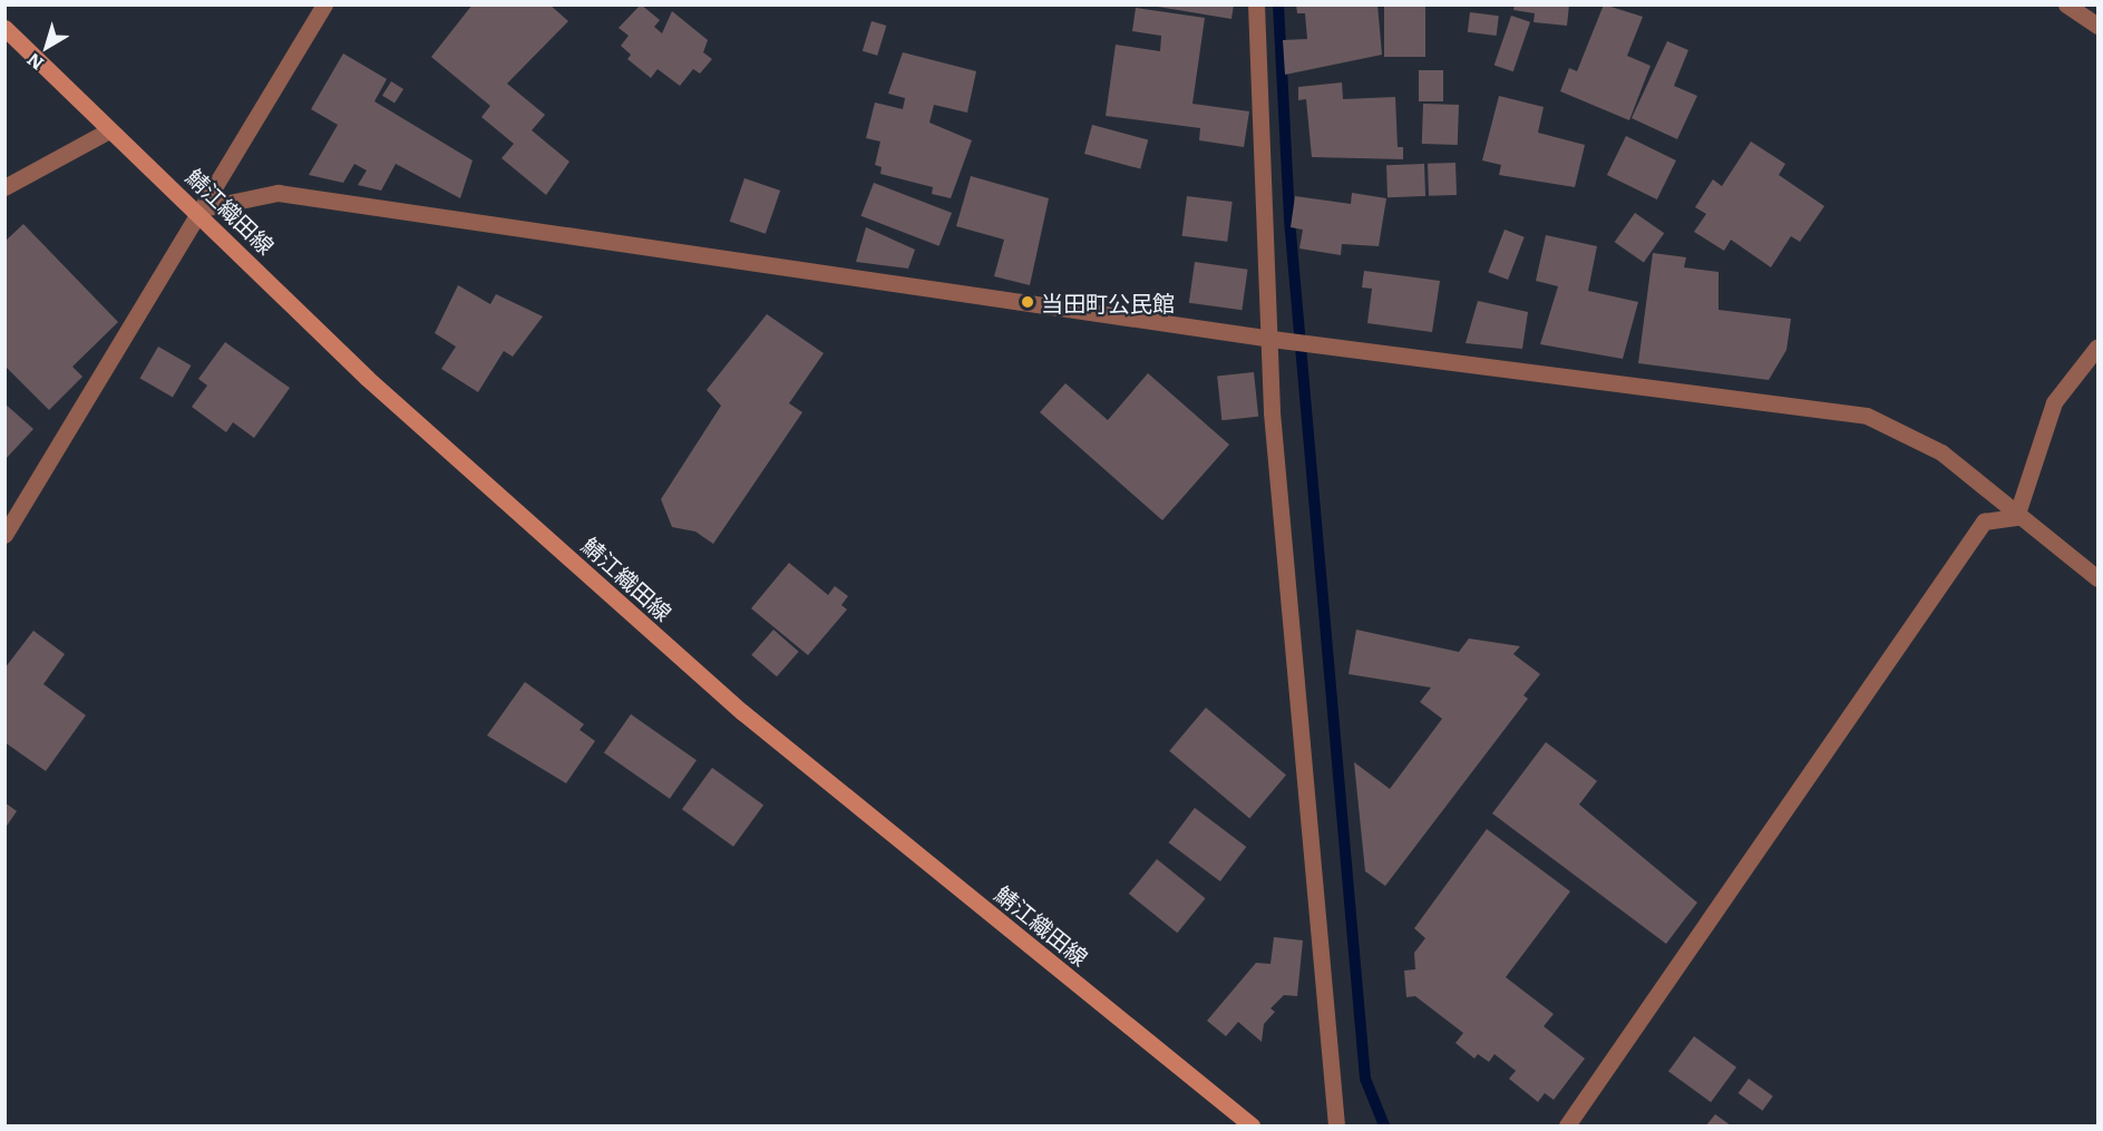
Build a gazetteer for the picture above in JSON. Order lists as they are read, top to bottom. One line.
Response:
{"streets":{"main road":["鯖江織田線"]},"places":["当田町公民館"],"north":"bottom left"}
